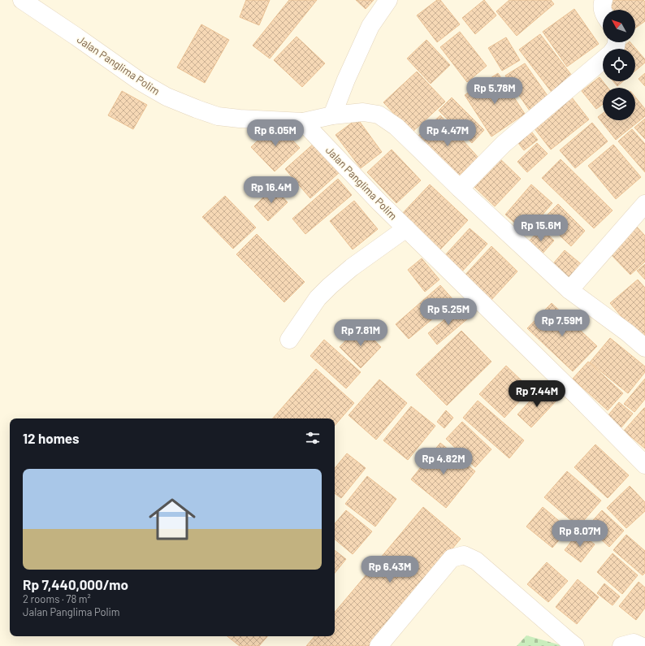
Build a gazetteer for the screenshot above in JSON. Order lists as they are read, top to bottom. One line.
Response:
{"streets":{"street":["Jalan Panglima Polim"]},"north":"top left","page":{"price":["Rp 5.78M","Rp 6.05M","Rp 4.47M","Rp 16.4M","Rp 15.6M","Rp 5.25M","Rp 7.59M","Rp 7.81M","Rp 7.44M","Rp 4.82M","Rp 8.07M","Rp 6.43M"],"heading":"12 homes","list":[{"name":"Rp 7,440,000/mo","note":"2 rooms · 78 m² · Jalan Panglima Polim"}]}}
